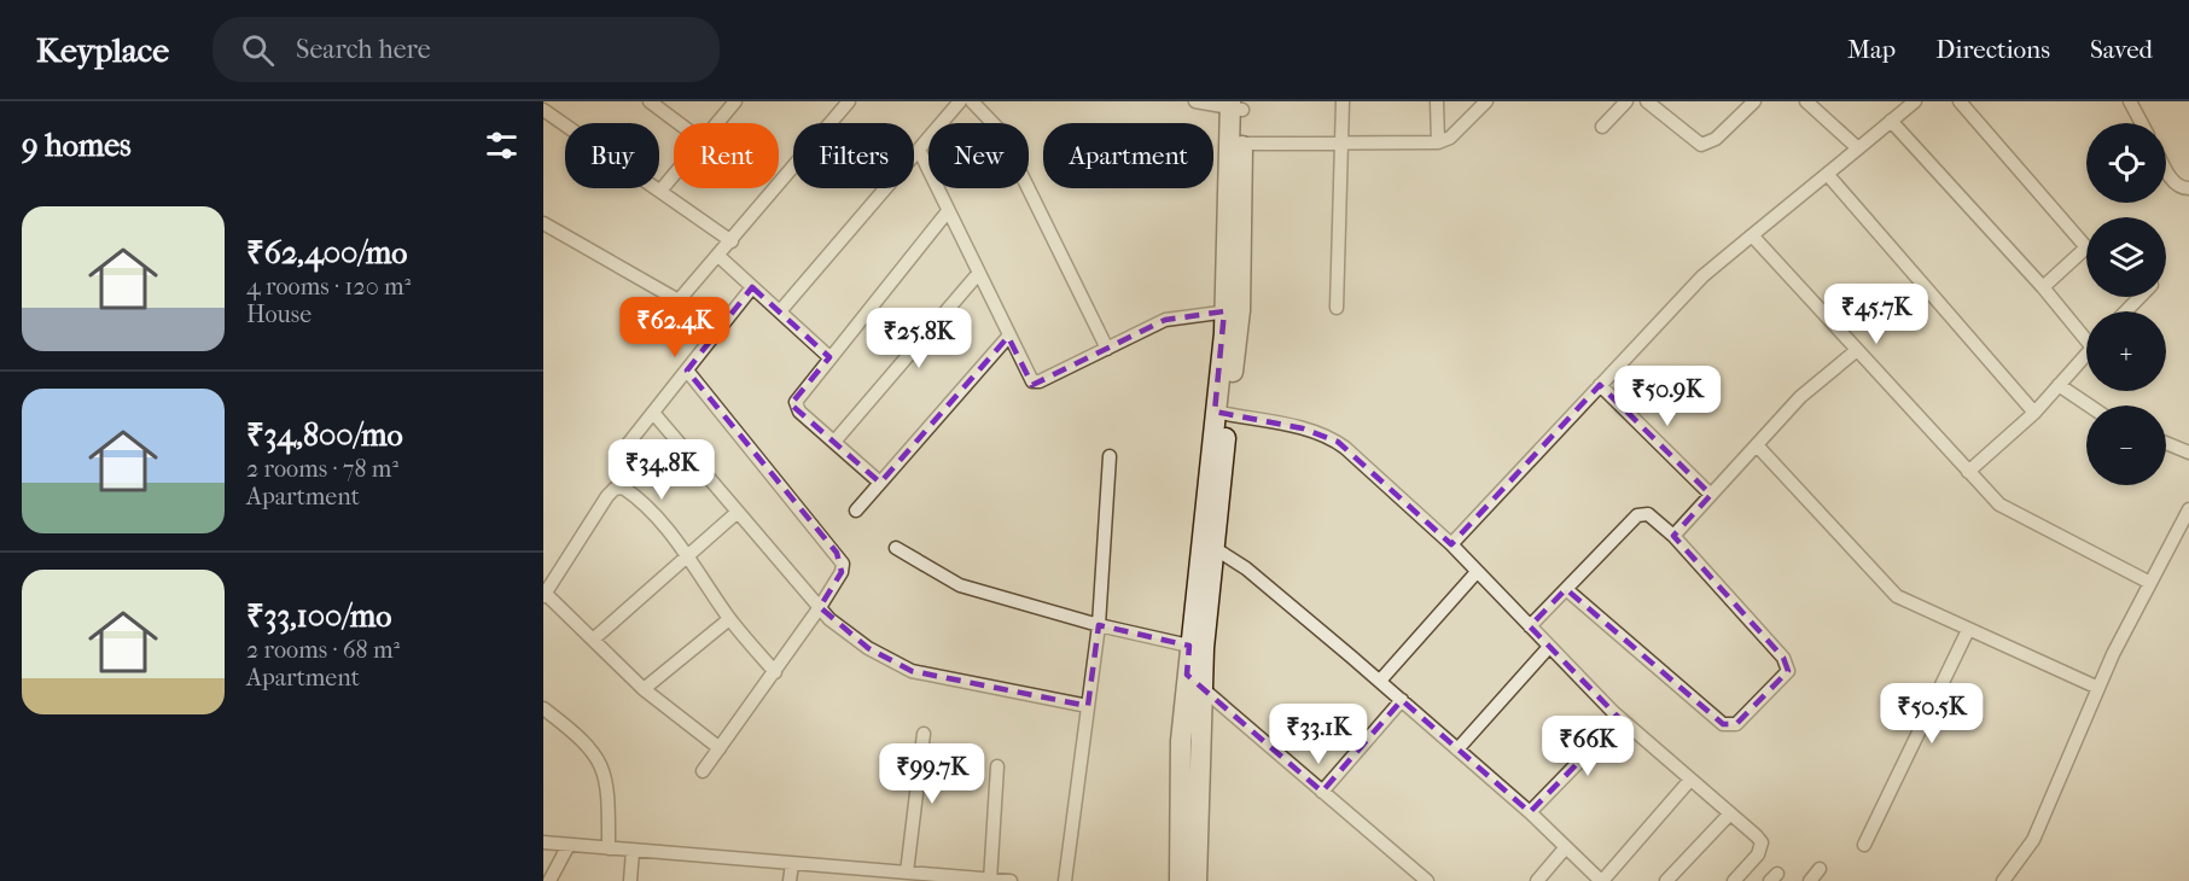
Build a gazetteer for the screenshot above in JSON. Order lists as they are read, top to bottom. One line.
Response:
{"page":{"header":"Keyplace","search":"Search here","nav":["Map","Directions","Saved"],"heading":"9 homes","map_buttons":["+","−"],"chip":["Buy","Rent","Filters","New","Apartment"],"list":[{"name":"₹62,400/mo","note":"4 rooms · 120 m² · House"},{"name":"₹34,800/mo","note":"2 rooms · 78 m² · Apartment"},{"name":"₹33,100/mo","note":"2 rooms · 68 m² · Apartment"}],"price":["₹45.7K","₹62.4K","₹25.8K","₹50.9K","₹34.8K","₹50.5K","₹33.1K","₹66K","₹99.7K"]}}
